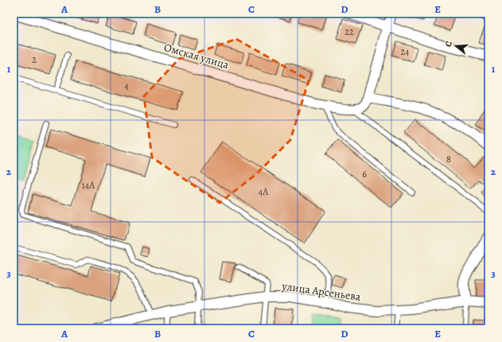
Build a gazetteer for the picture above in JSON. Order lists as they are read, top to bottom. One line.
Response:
{"streets":{"street":["Омская улица","улица Арсеньева"]},"house_numbers":["22","24","2","4","8","6","14А","4А"],"north":"left","grid":{"columns":["A","B","C","D","E"],"rows":["1","2","3"]}}
